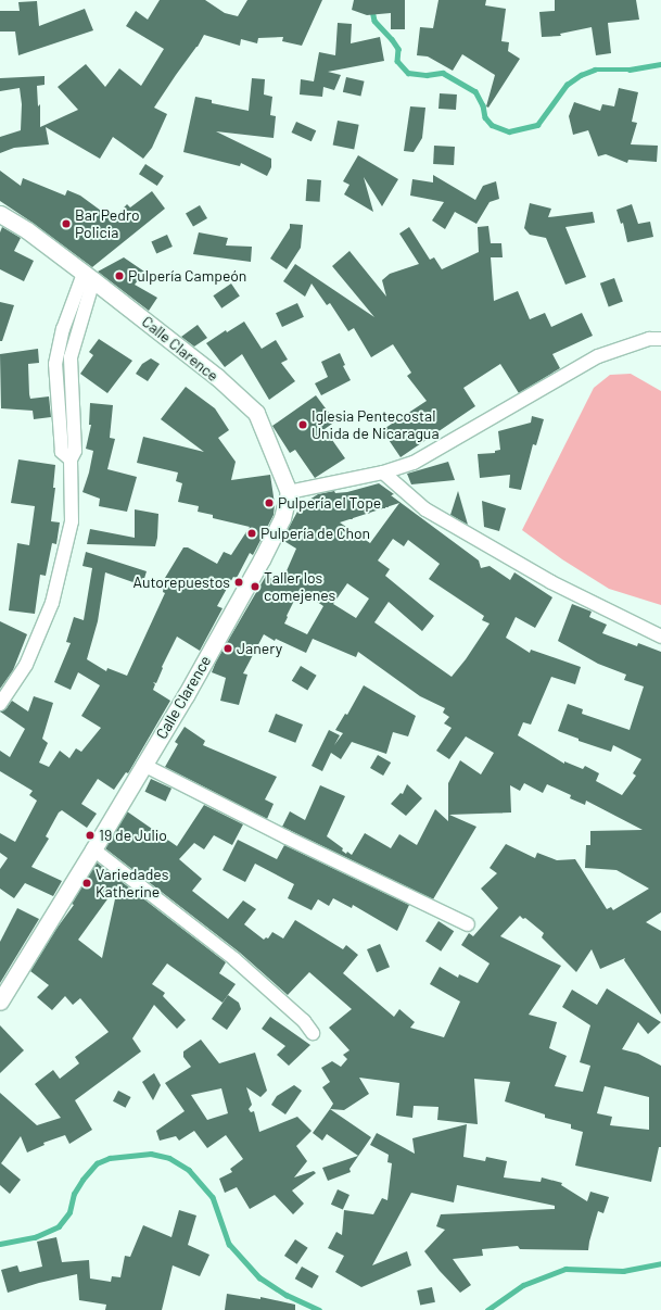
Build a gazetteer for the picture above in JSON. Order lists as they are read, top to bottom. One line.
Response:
{"streets":{"street":["Calle Clarence"]},"places":["Bar Pedro Policia","Pulpería Campeón","Iglesia Pentecostal Unida de Nicaragua","Pulpería el Tope","Pulpería de Chon","Autorepuestos","Taller los comejenes","Janery","19 de Julio","Variedades Katherine"]}
